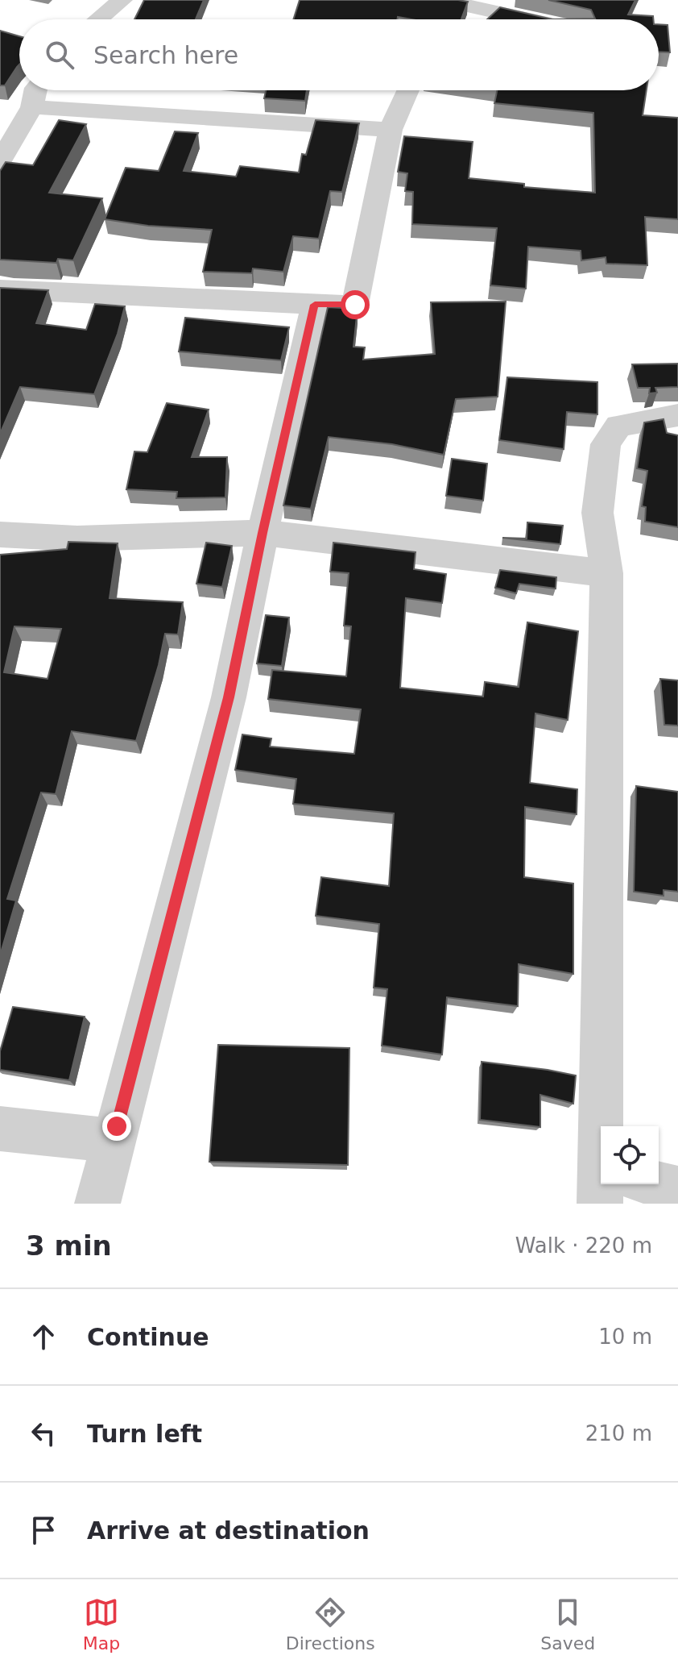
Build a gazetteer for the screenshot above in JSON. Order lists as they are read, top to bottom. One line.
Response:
{"page":{"search":"Search here","heading":["3 min","Walk · 220 m"],"list":[["Continue","10 m"],["Turn left","210 m"],"Arrive at destination"],"nav":["Map","Directions","Saved"]}}
